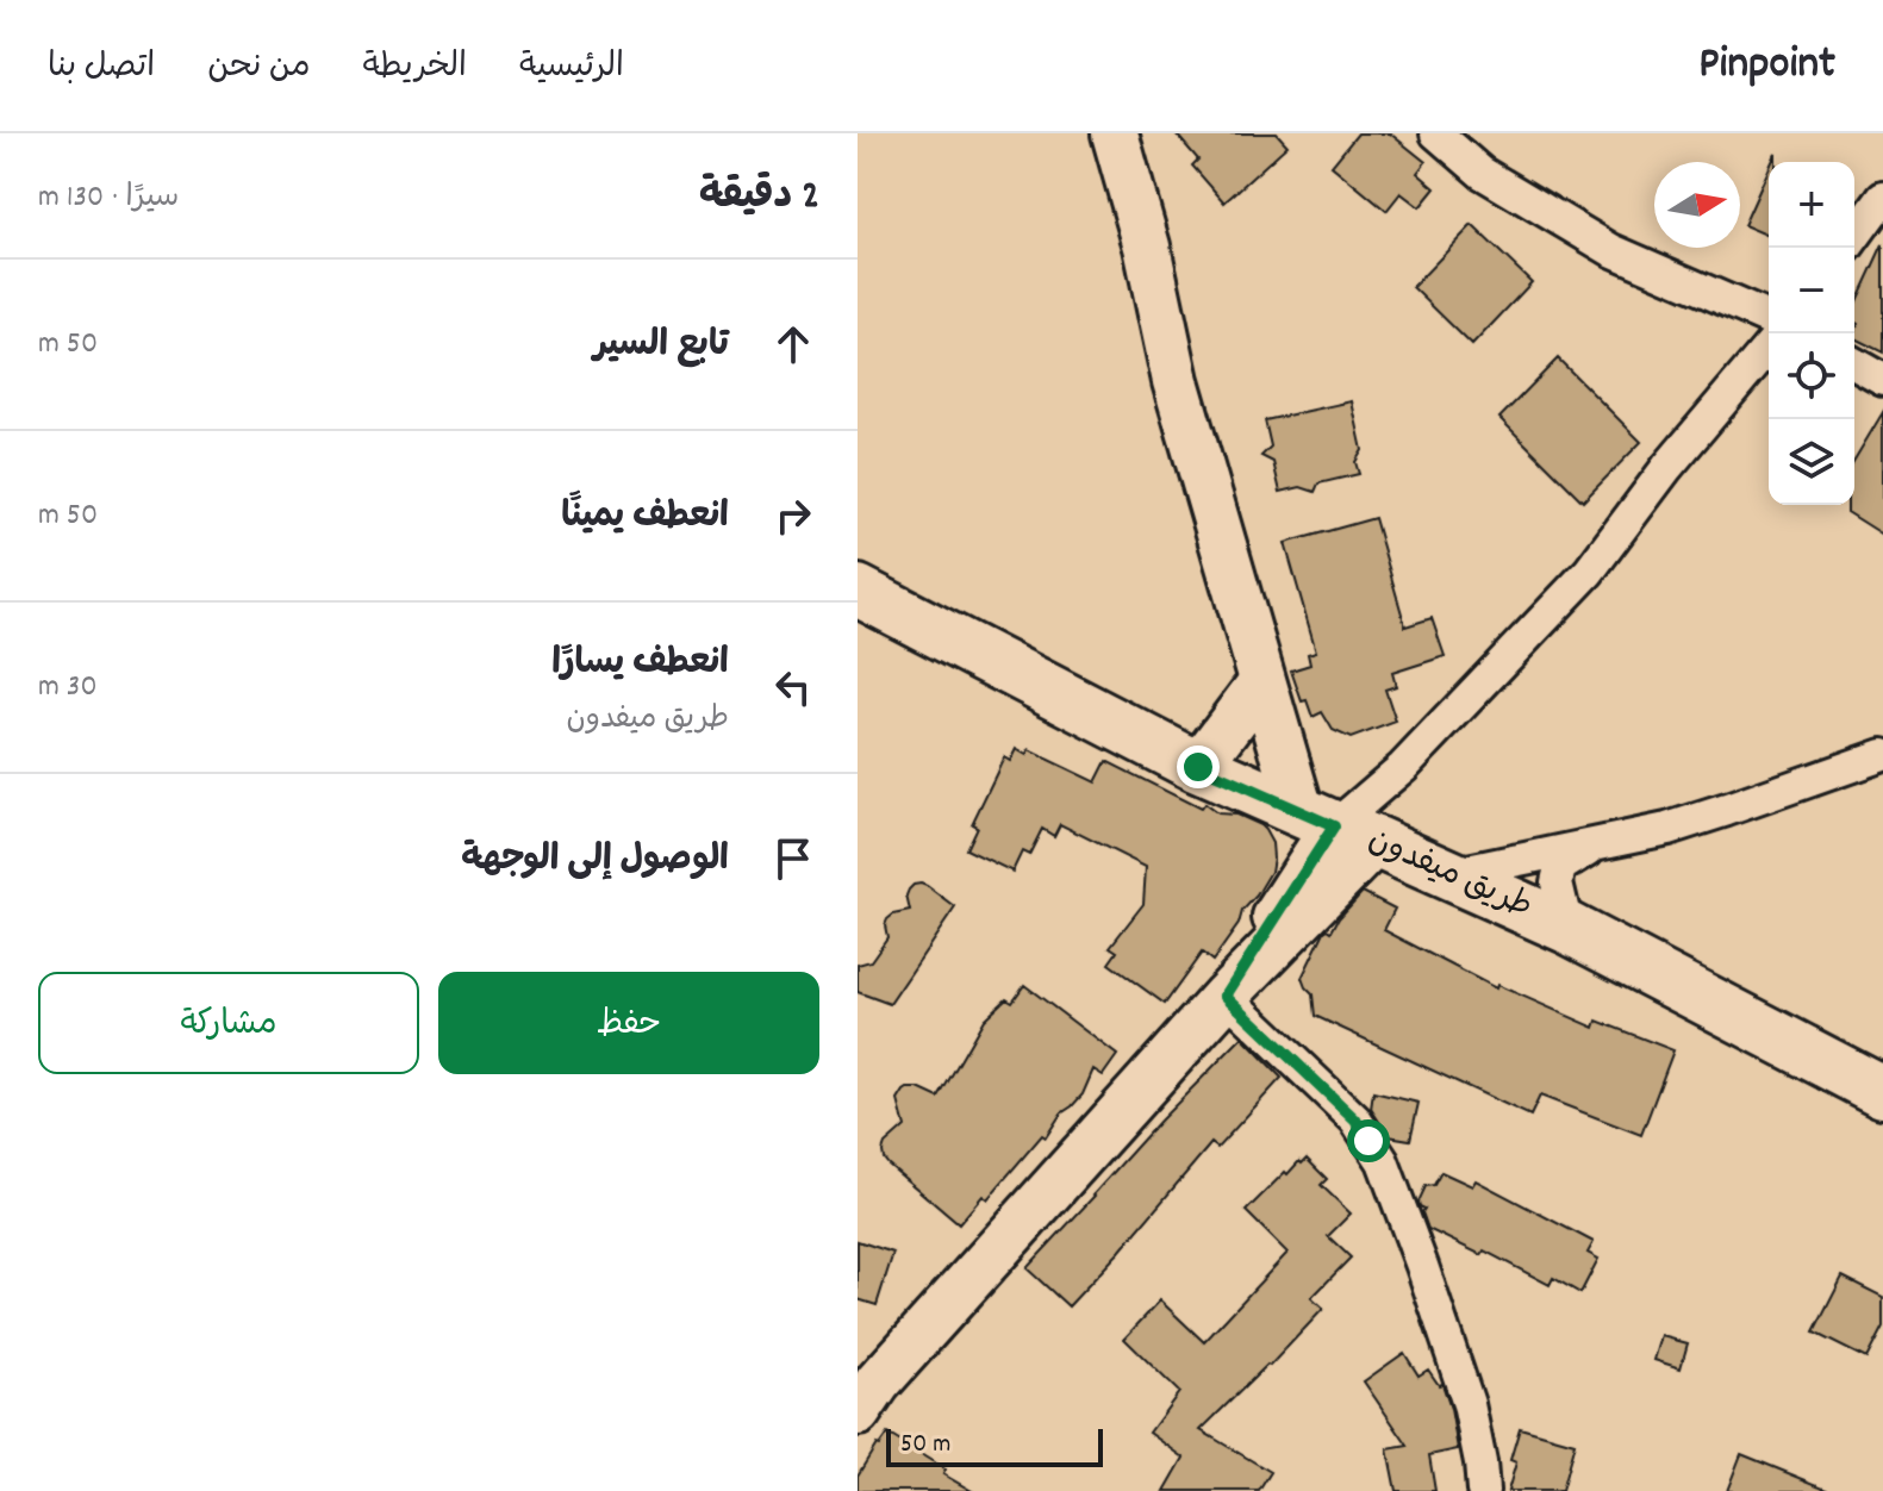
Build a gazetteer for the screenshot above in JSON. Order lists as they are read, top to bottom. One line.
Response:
{"streets":{"main road":["طريق ميفدون"]},"scale_bar":"50 m","north":"right","page":{"header":"Pinpoint","nav":["الرئيسية","الخريطة","من نحن","اتصل بنا"],"heading":["2 دقيقة","سيرًا · 130 m"],"map_buttons":["+","−"],"list":[["تابع السير","50 m"],["انعطف يمينًا","50 m"],["انعطف يسارًا","طريق ميفدون","30 m"],"الوصول إلى الوجهة"],"buttons":["حفظ","مشاركة"],"scale":"50 m"}}
